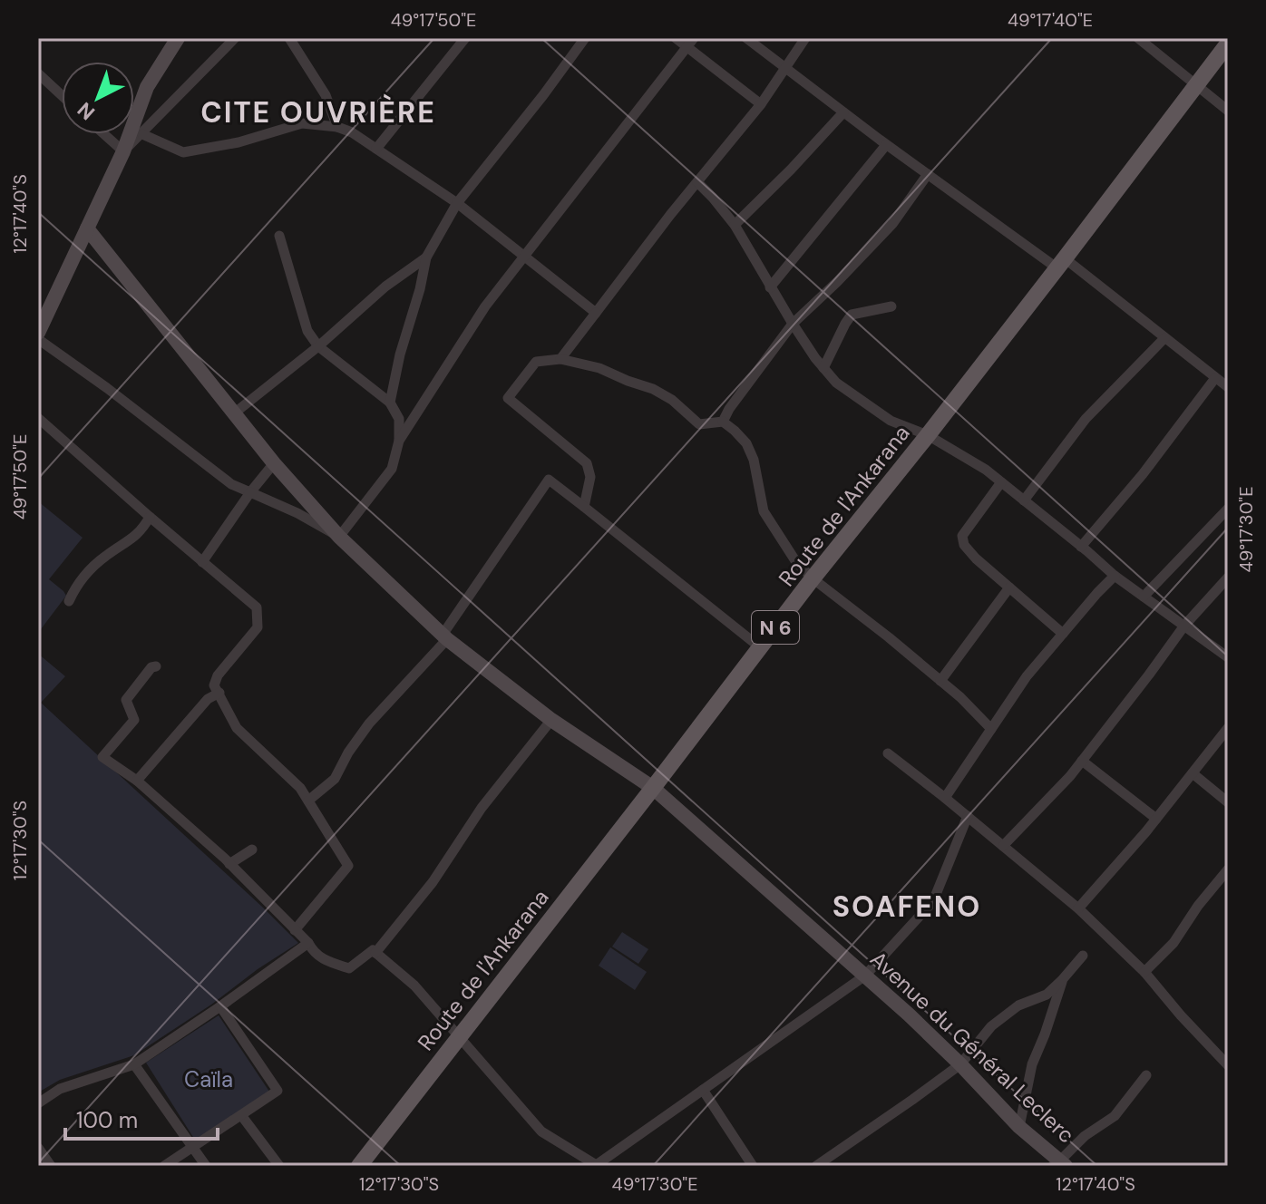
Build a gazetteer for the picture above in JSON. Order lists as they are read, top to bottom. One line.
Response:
{"streets":{"main road":["Route de l'Ankarana","N 6","Avenue du Général Leclerc"]},"crossings":[["Route de l'Ankarana","Avenue du Général Leclerc"]],"districts":["CITE OUVRIÈRE","SOAFENO"],"parks":["Caïla"],"scale_bar":"100 m","north":"bottom left","coordinates":["49°17'50\"E","49°17'40\"E","12°17'40\"S","49°17'30\"E","12°17'30\"S"]}
